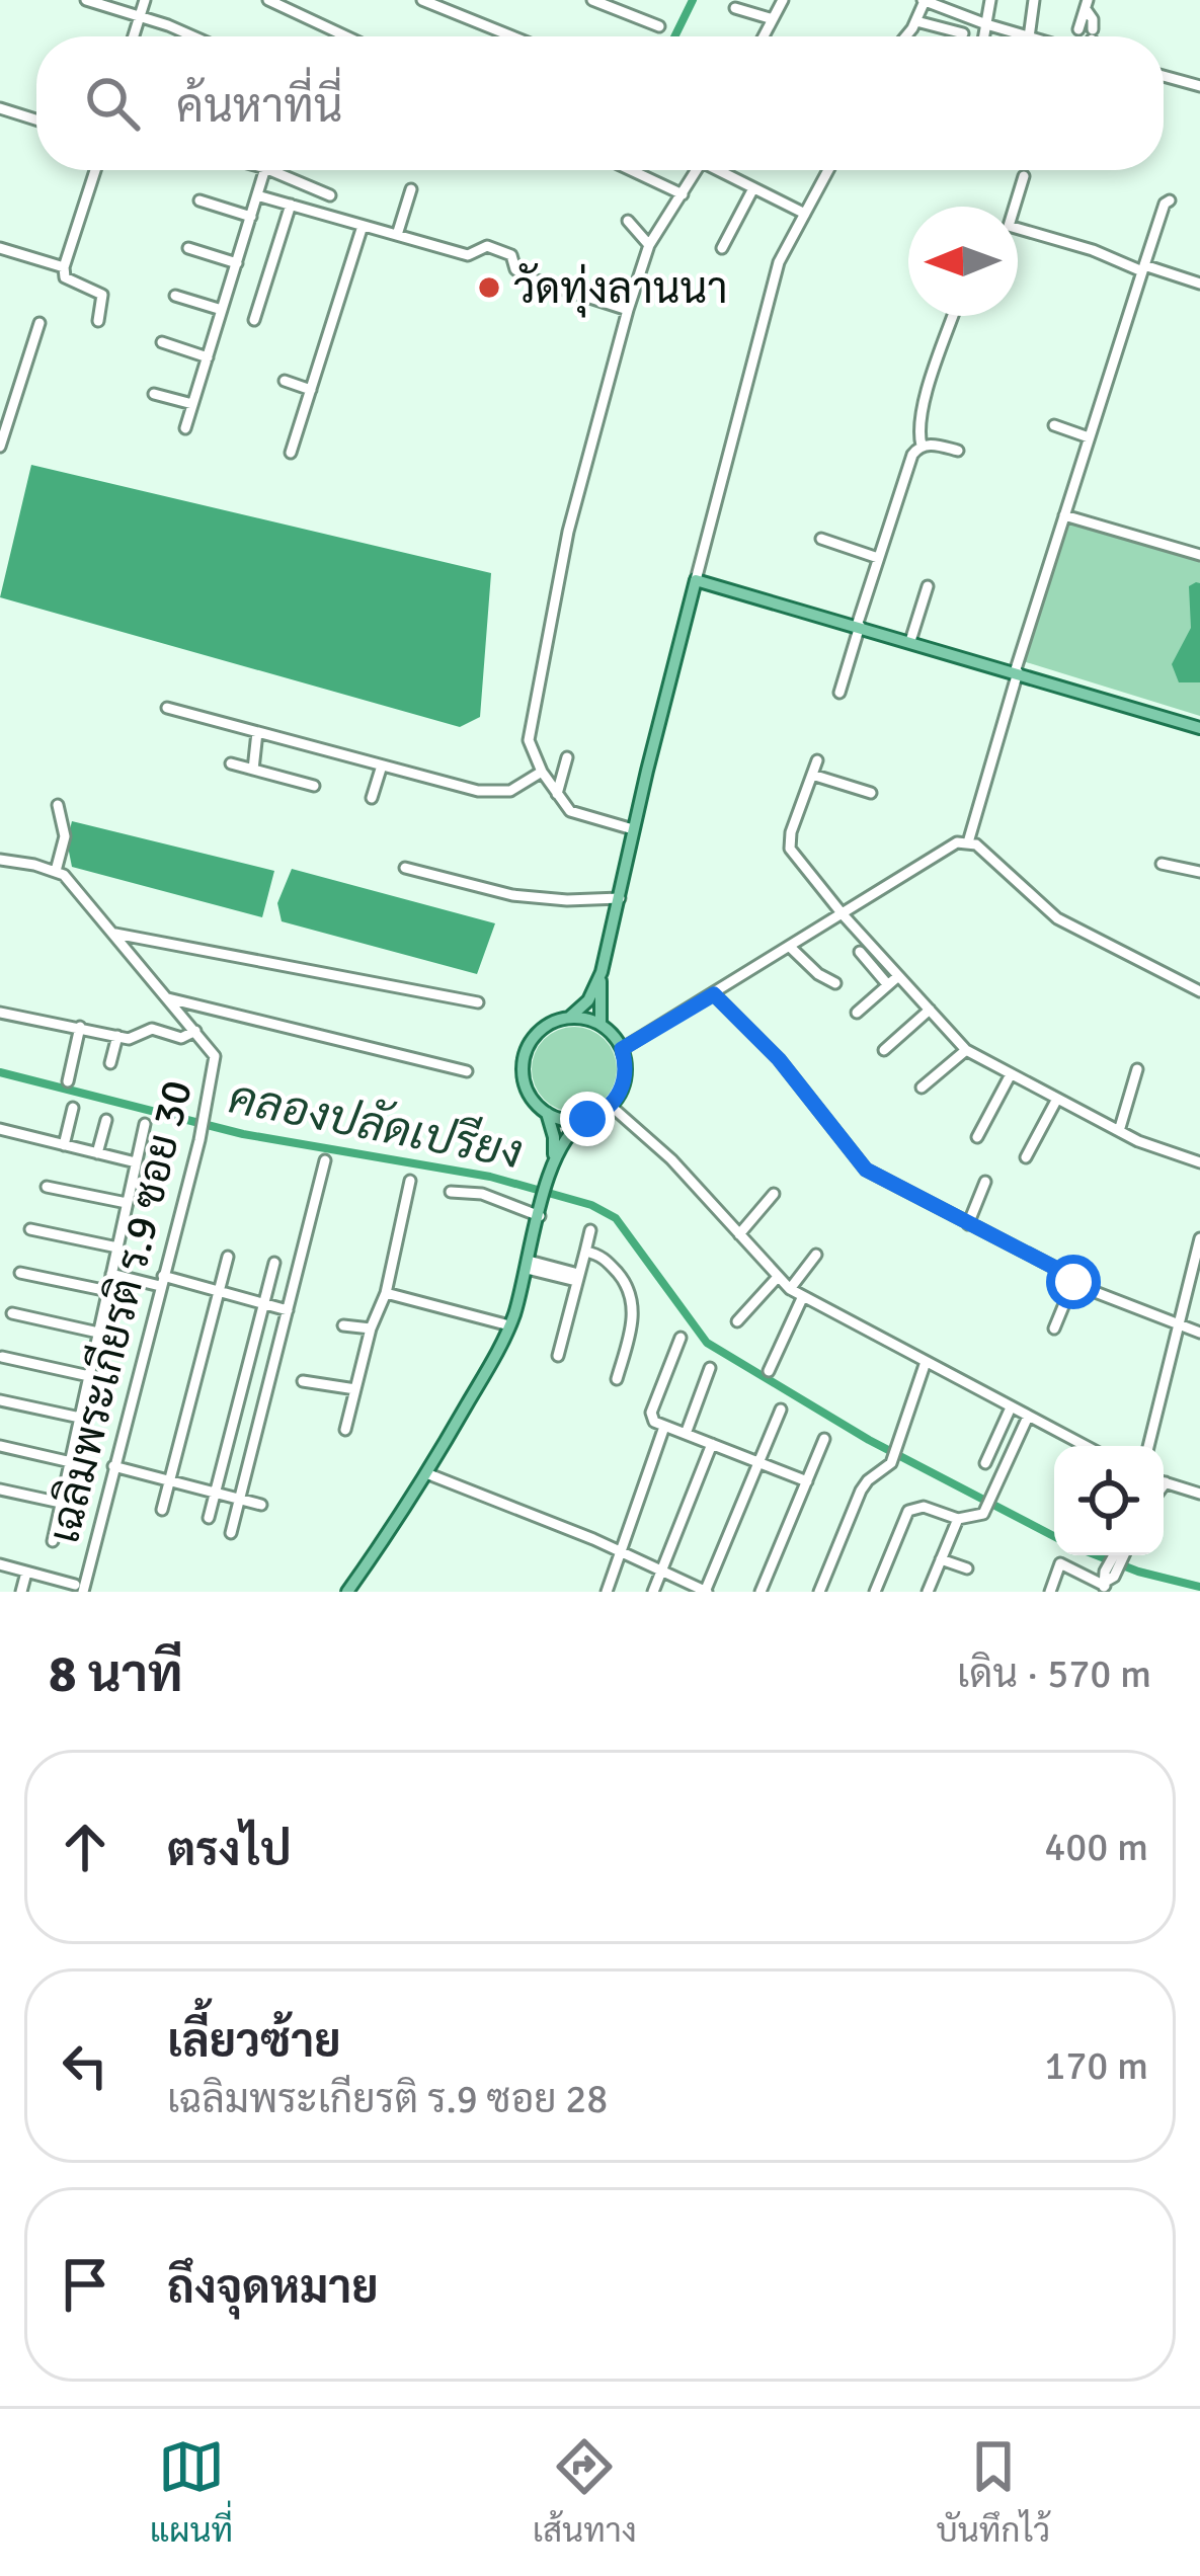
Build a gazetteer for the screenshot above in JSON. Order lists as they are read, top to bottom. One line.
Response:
{"streets":{"street":["เฉลิมพระเกียรติ ร.9 ซอย 30"]},"water":["คลองปลัดเปรียง"],"places":["วัดทุ่งลานนา"],"north":"left","page":{"search":"ค้นหาที่นี่","heading":["8 นาที","เดิน · 570 m"],"list":[["ตรงไป","400 m"],["เลี้ยวซ้าย","เฉลิมพระเกียรติ ร.9 ซอย 28","170 m"],"ถึงจุดหมาย"],"nav":["แผนที่","เส้นทาง","บันทึกไว้"]}}
